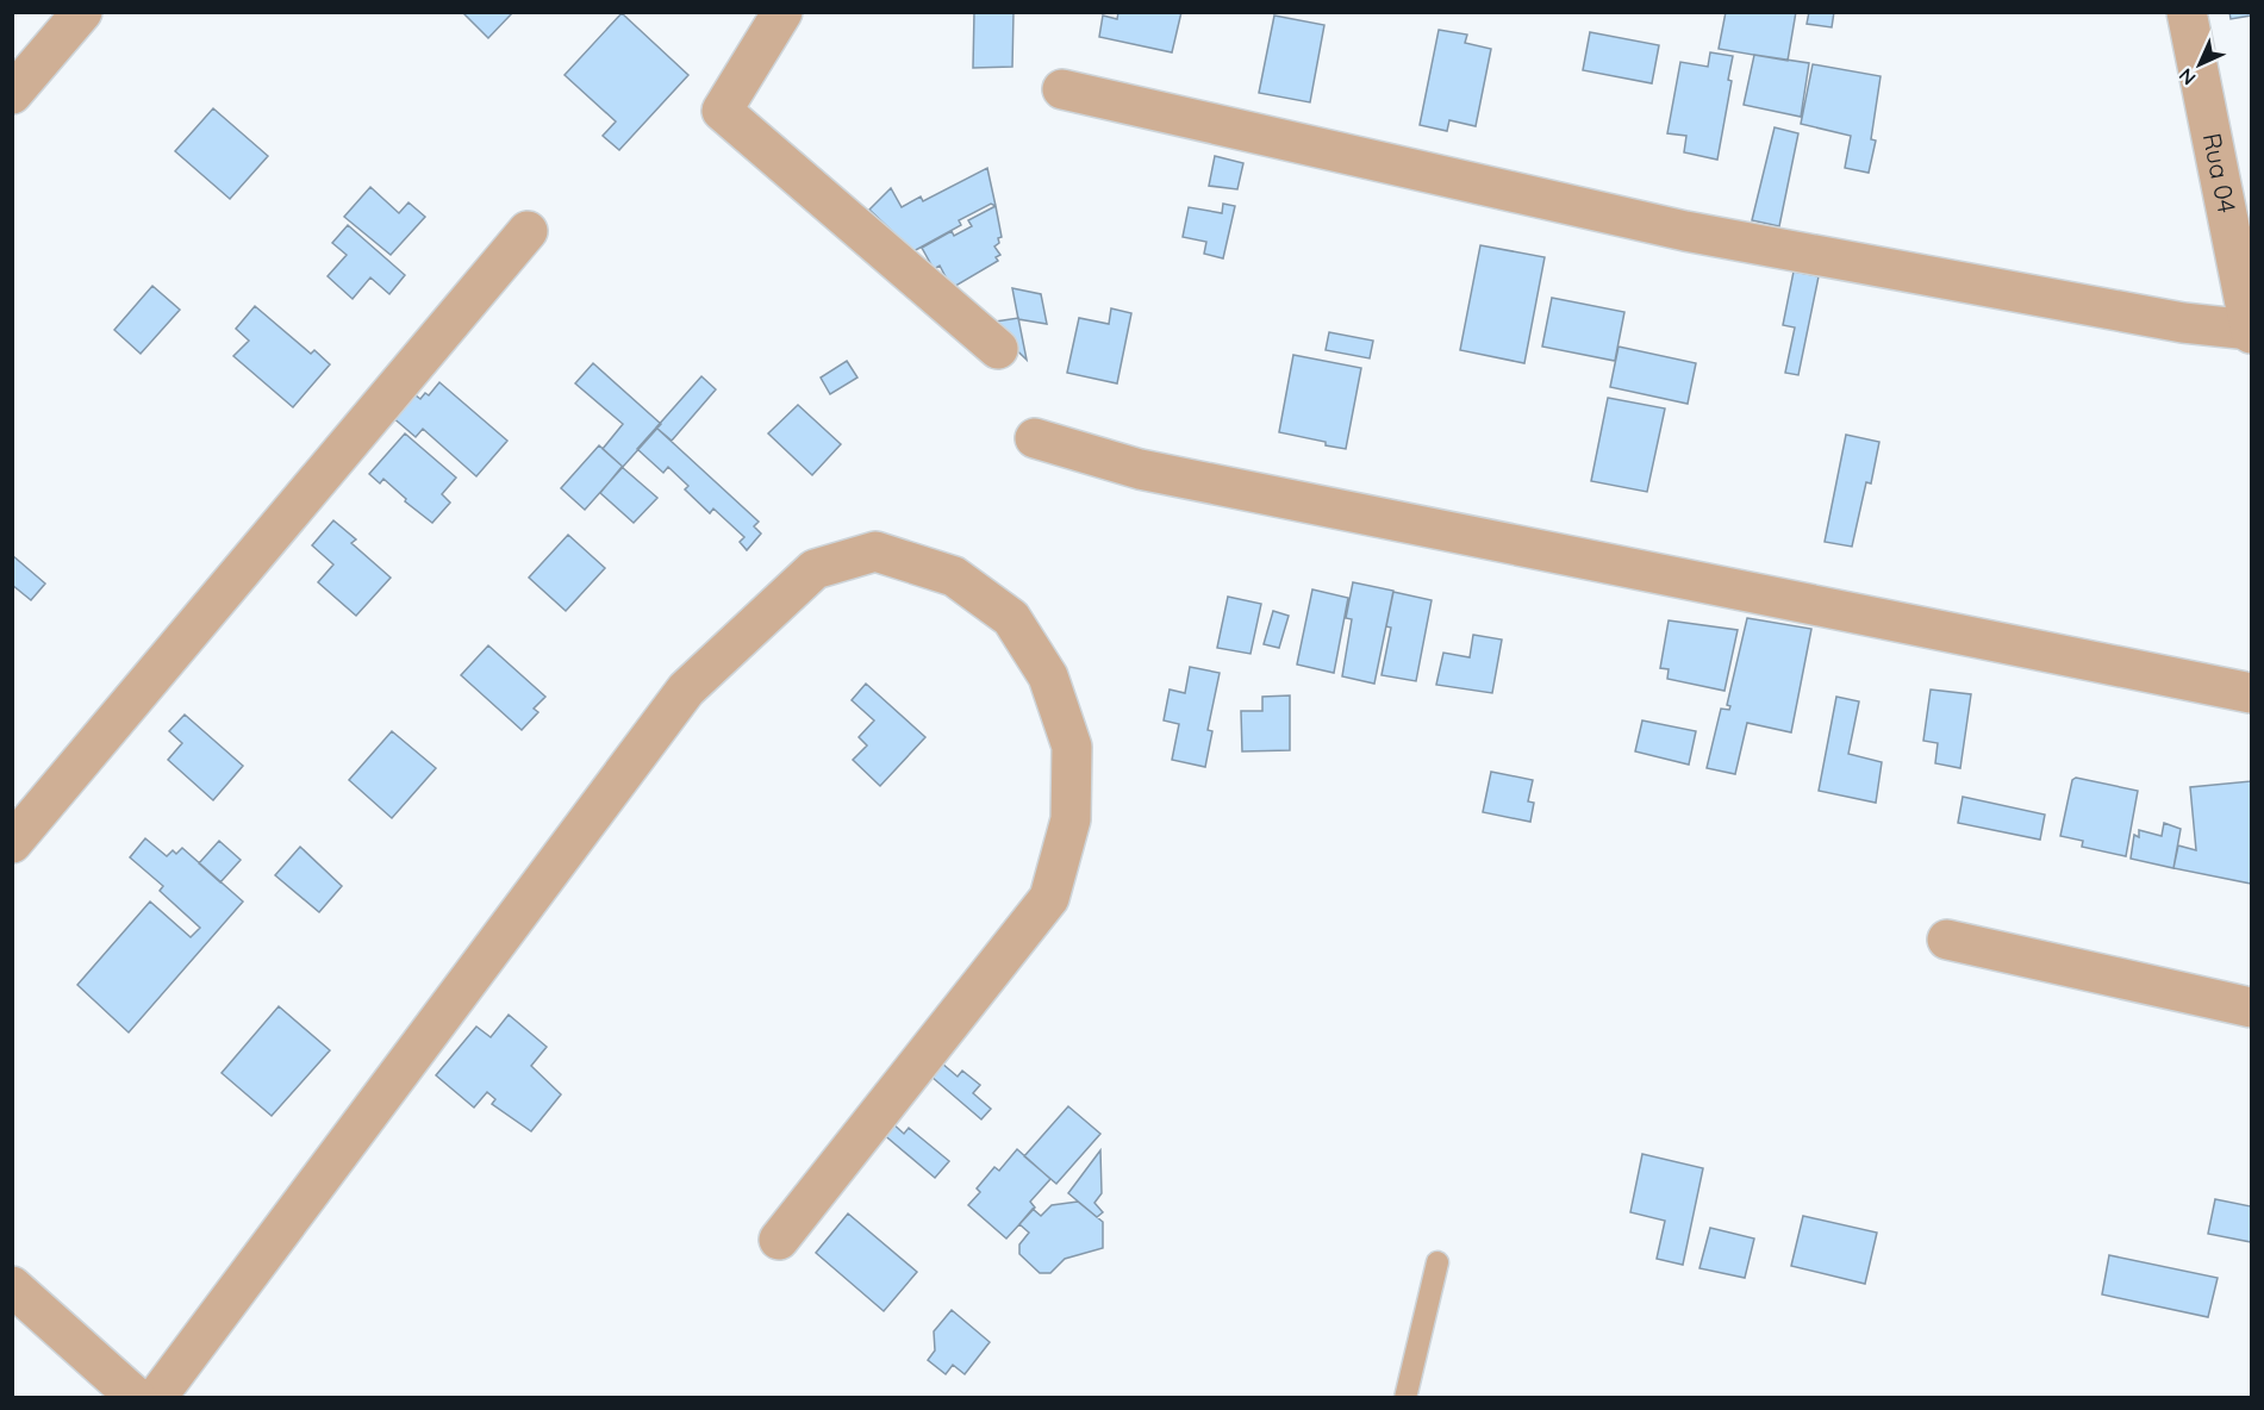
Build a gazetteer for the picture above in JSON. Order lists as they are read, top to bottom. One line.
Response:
{"streets":{"street":["Rua 04"]},"north":"bottom left"}
